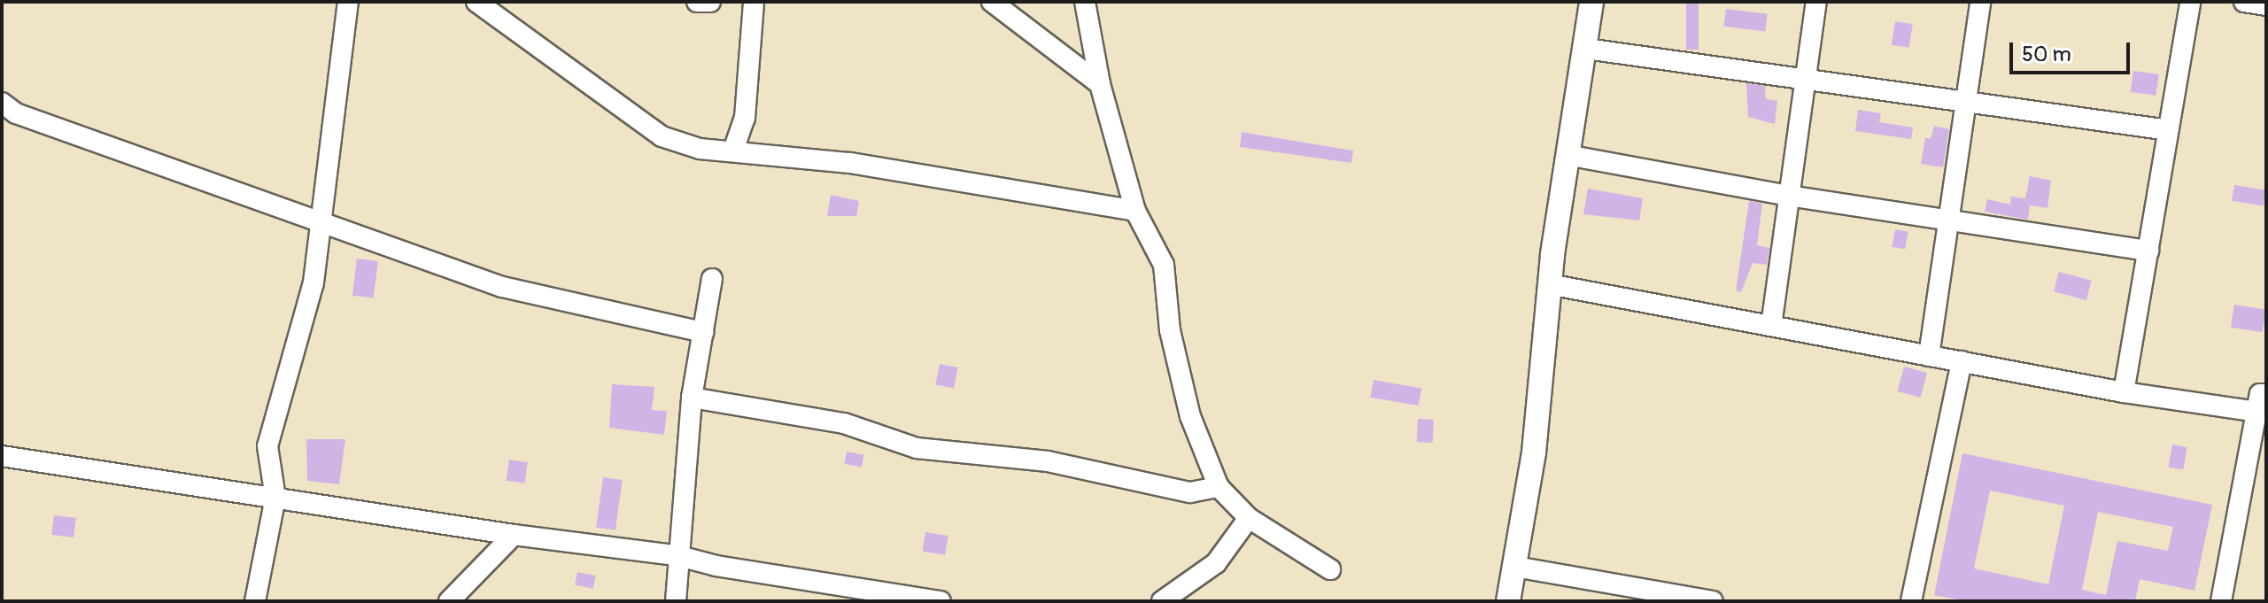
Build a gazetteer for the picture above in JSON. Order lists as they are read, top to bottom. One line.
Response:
{"scale_bar":"50 m"}
